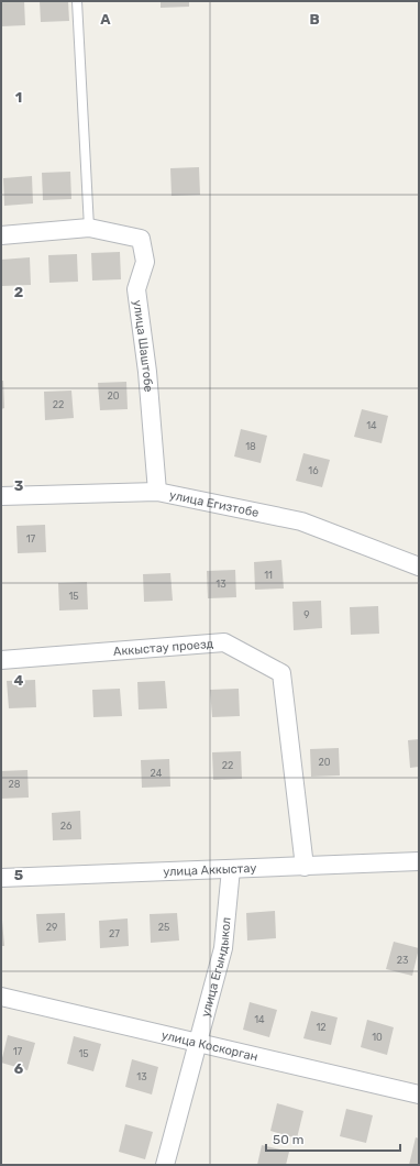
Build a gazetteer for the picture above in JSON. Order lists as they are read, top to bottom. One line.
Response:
{"streets":{"street":["улица Шаштобе","улица Егизтобе","Аккыстау проезд","улица Аккыстау","улица Егындыкол","улица Коскорган"]},"crossings":[["улица Шаштобе","улица Егизтобе"],["Аккыстау проезд","улица Аккыстау"],["улица Аккыстау","улица Егындыкол"],["улица Егындыкол","улица Коскорган"]],"house_numbers":["20","22","14","18","16","17","11","13","15","9","20","22","24","28","26","29","25","27","23","14","12","10","17","15","13"],"scale_bar":"50 m","grid":{"columns":["A","B"],"rows":["1","2","3","4","5","6"]}}
